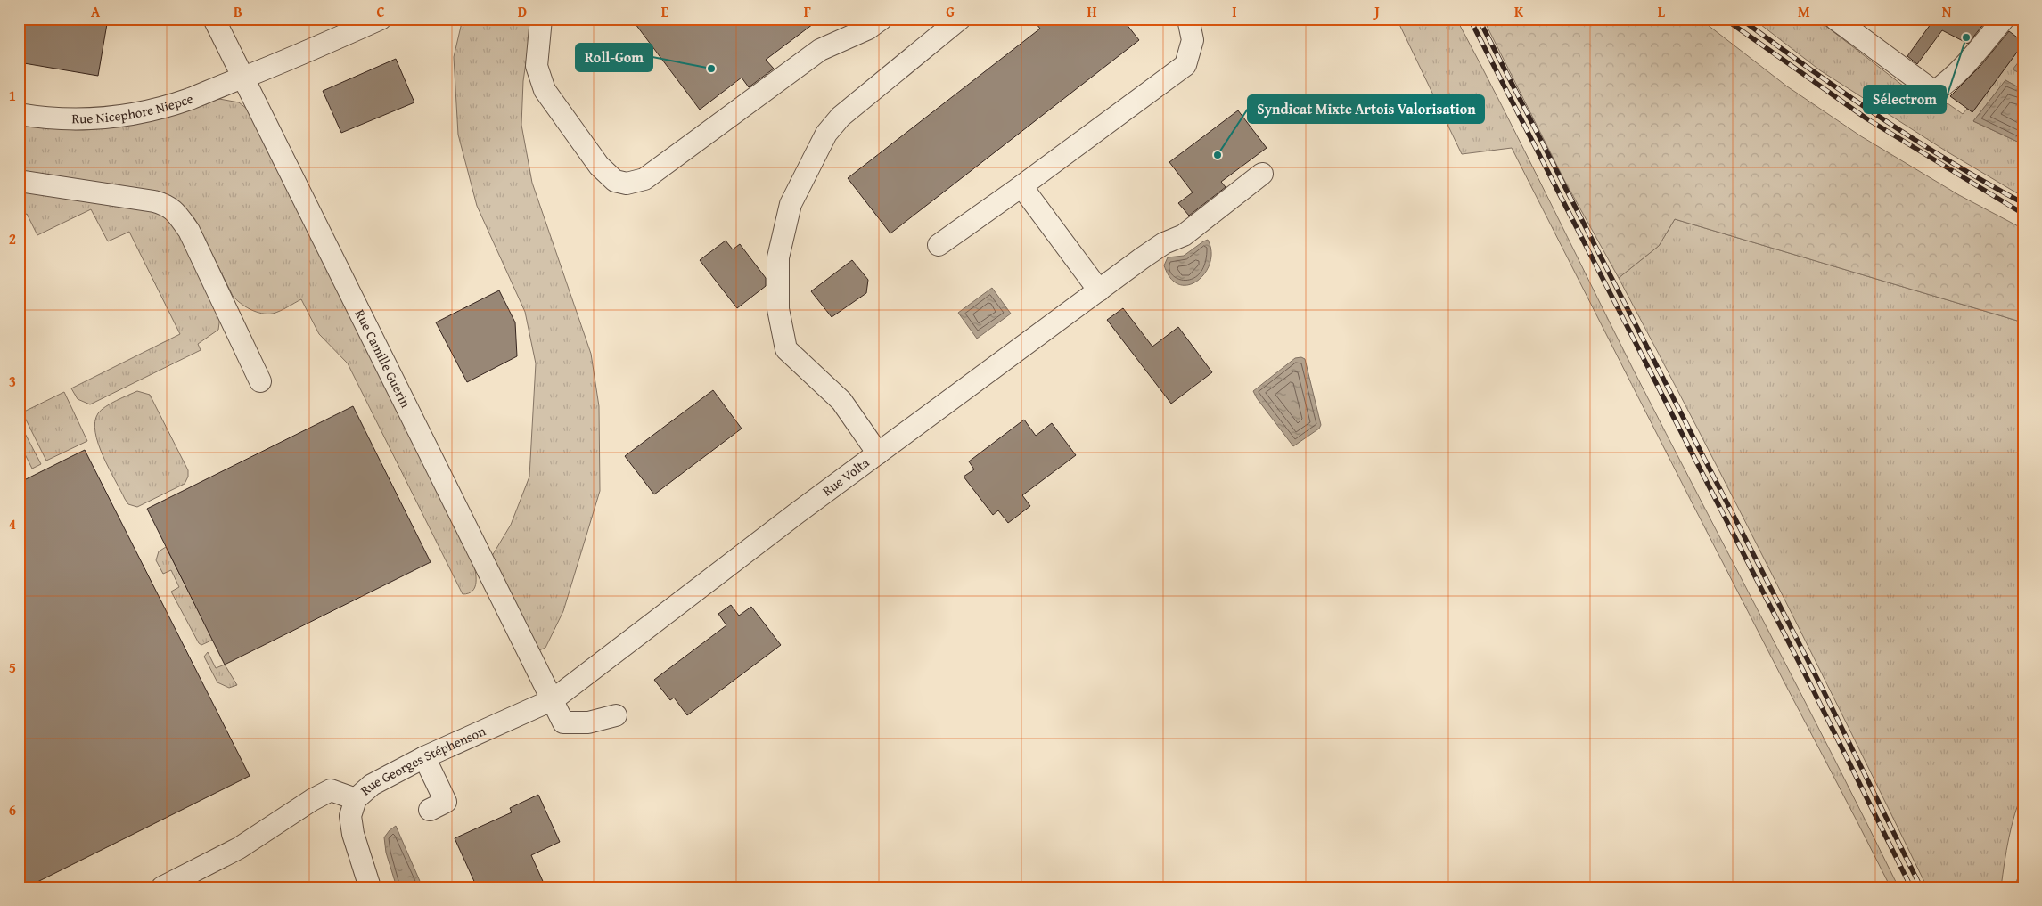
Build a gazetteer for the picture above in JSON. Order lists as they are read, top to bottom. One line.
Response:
{"streets":{"street":["Rue Nicephore Niepce","Rue Camille Guerin","Rue Volta","Rue Georges Stéphenson"]},"crossings":[["Rue Nicephore Niepce","Rue Camille Guerin"],["Rue Camille Guerin","Rue Volta"],["Rue Camille Guerin","Rue Georges Stéphenson"],["Rue Volta","Rue Georges Stéphenson"]],"places":["Sélectrom","Roll-Gom","Syndicat Mixte Artois Valorisation"],"grid":{"columns":["A","B","C","D","E","F","G","H","I","J","K","L","M","N"],"rows":["1","2","3","4","5","6"]}}
